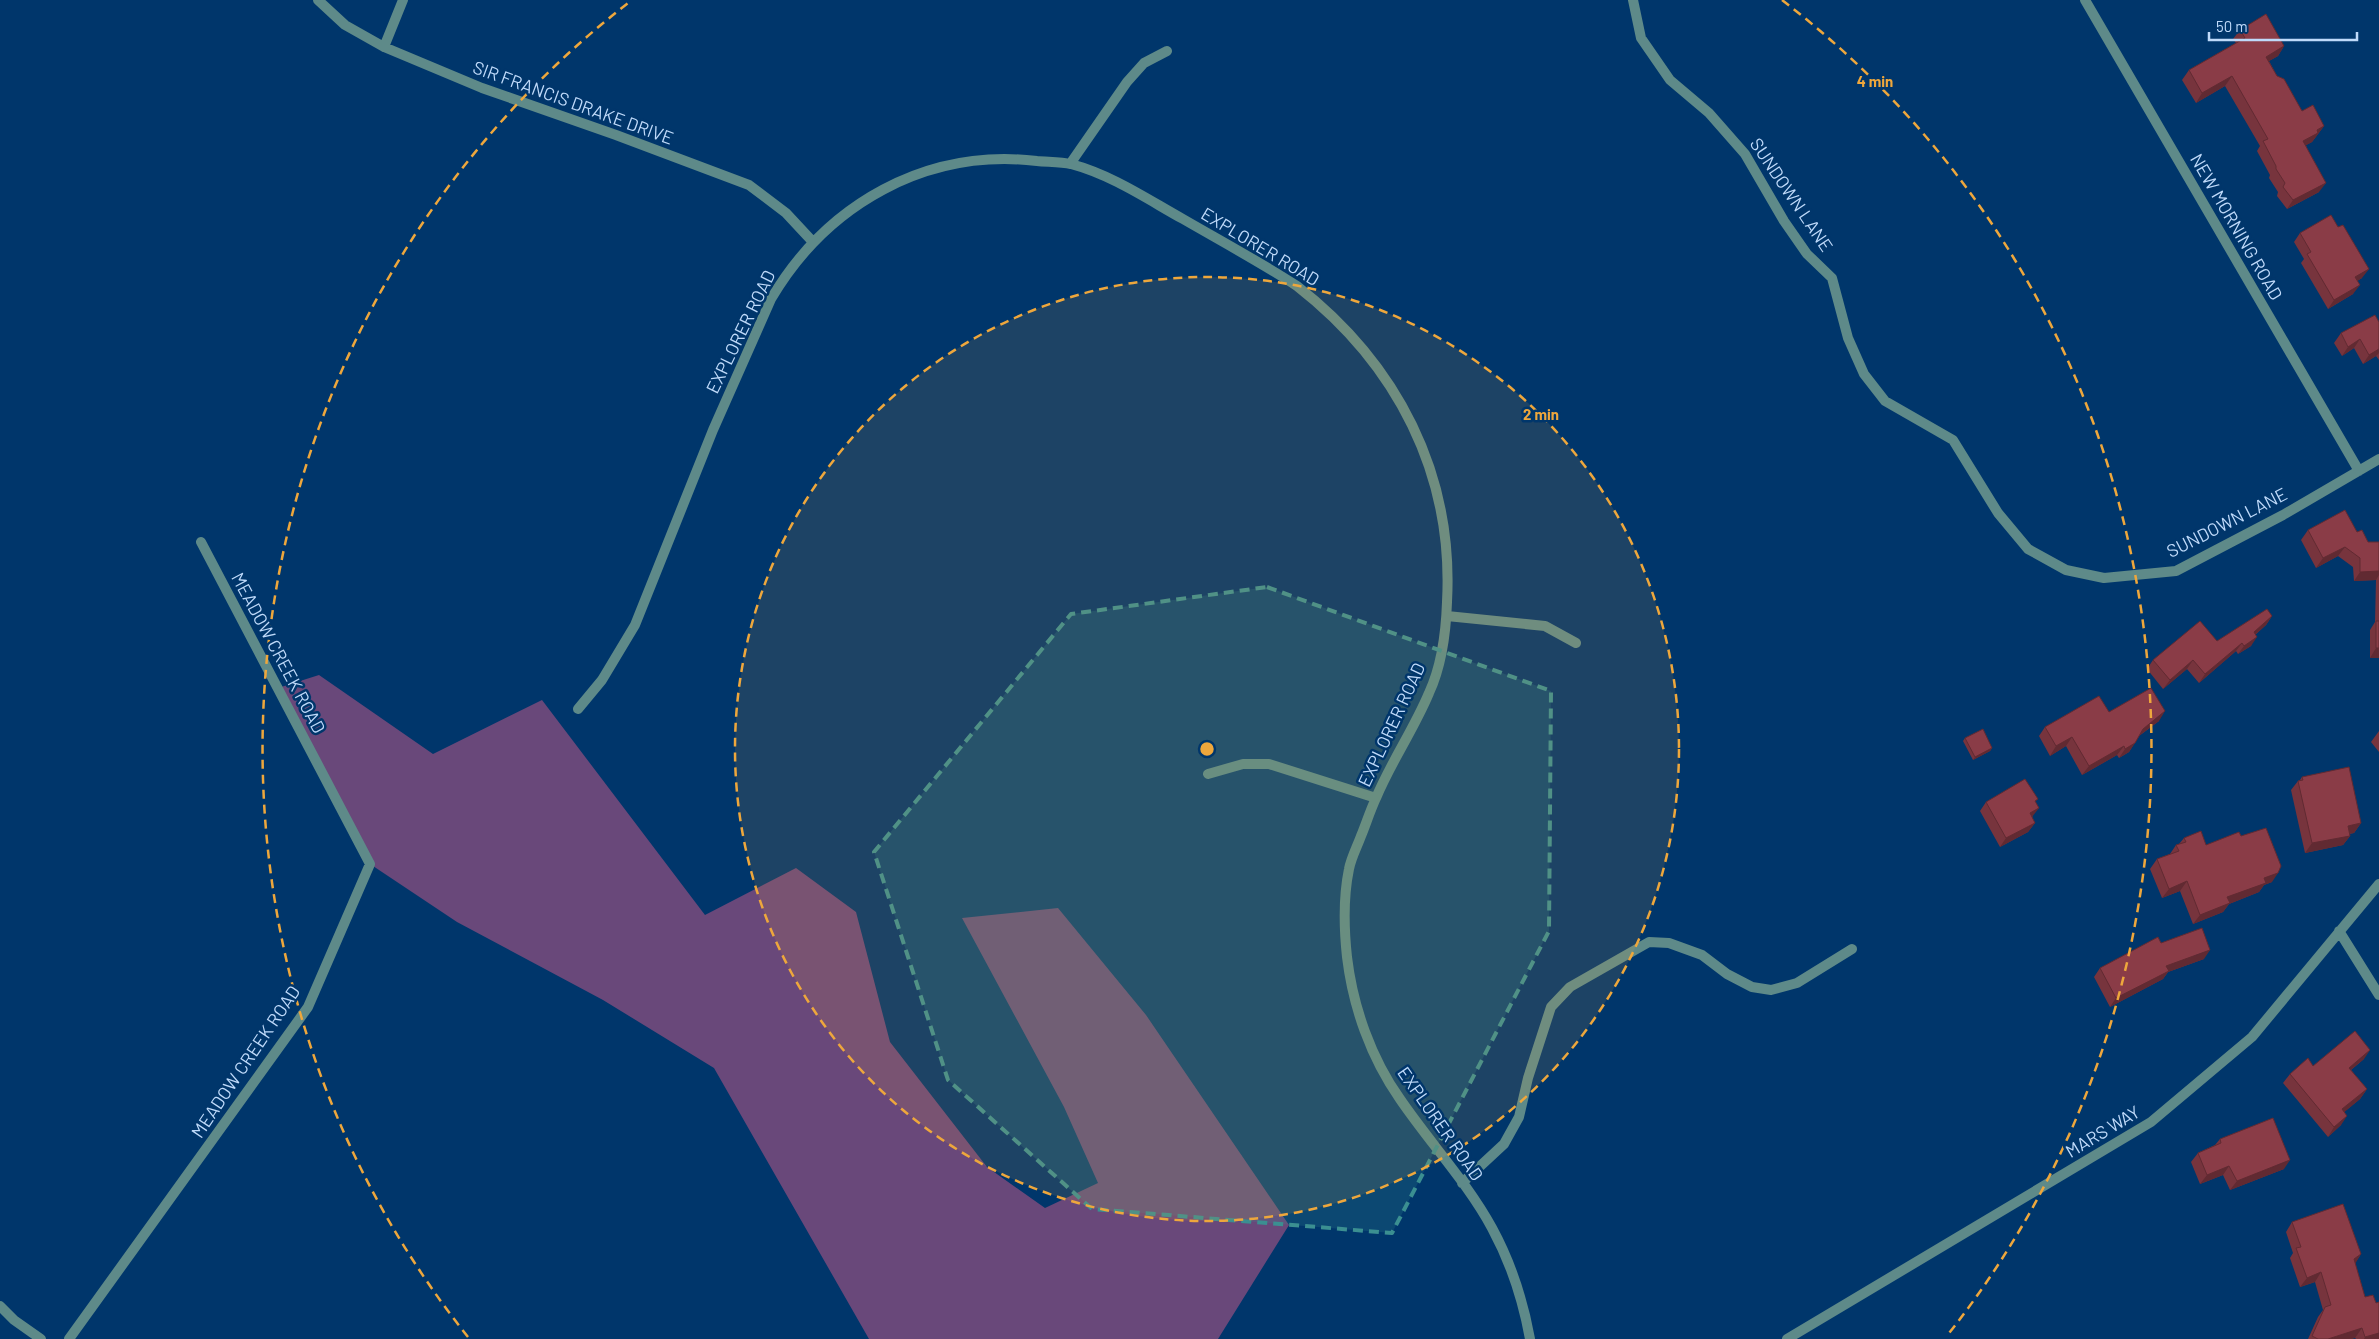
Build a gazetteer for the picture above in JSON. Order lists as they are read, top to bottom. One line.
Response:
{"streets":{"street":["SIR FRANCIS DRAKE DRIVE","SUNDOWN LANE","NEW MORNING ROAD","EXPLORER ROAD","MEADOW CREEK ROAD","MARS WAY"]},"crossings":[["SIR FRANCIS DRAKE DRIVE","EXPLORER ROAD"],["SUNDOWN LANE","NEW MORNING ROAD"]],"scale_bar":"50 m","rings":["4 min","2 min"]}
